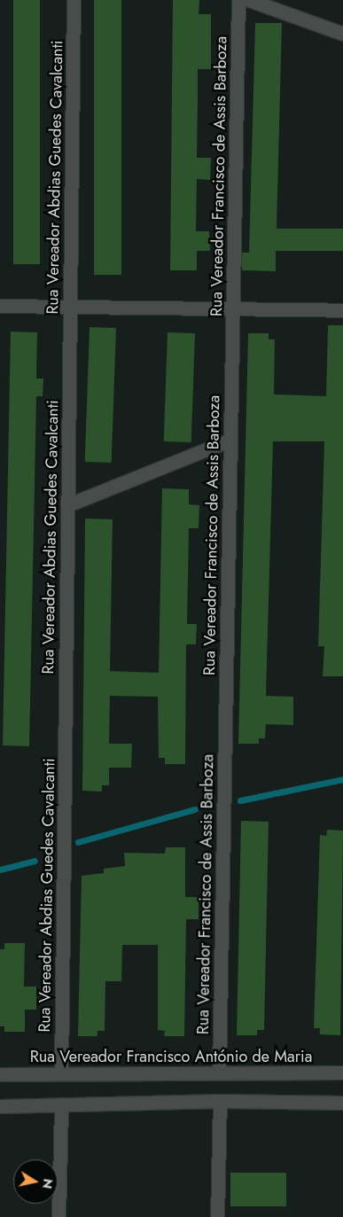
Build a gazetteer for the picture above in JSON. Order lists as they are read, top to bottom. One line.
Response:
{"streets":{"street":["Rua Vereador Francisco de Assis Barboza","Rua Vereador Abdias Guedes Cavalcanti","Rua Vereador Francisco António de Maria"]},"crossings":[["Rua Vereador Francisco de Assis Barboza","Rua Vereador Francisco António de Maria"],["Rua Vereador Abdias Guedes Cavalcanti","Rua Vereador Francisco António de Maria"]],"north":"right"}
